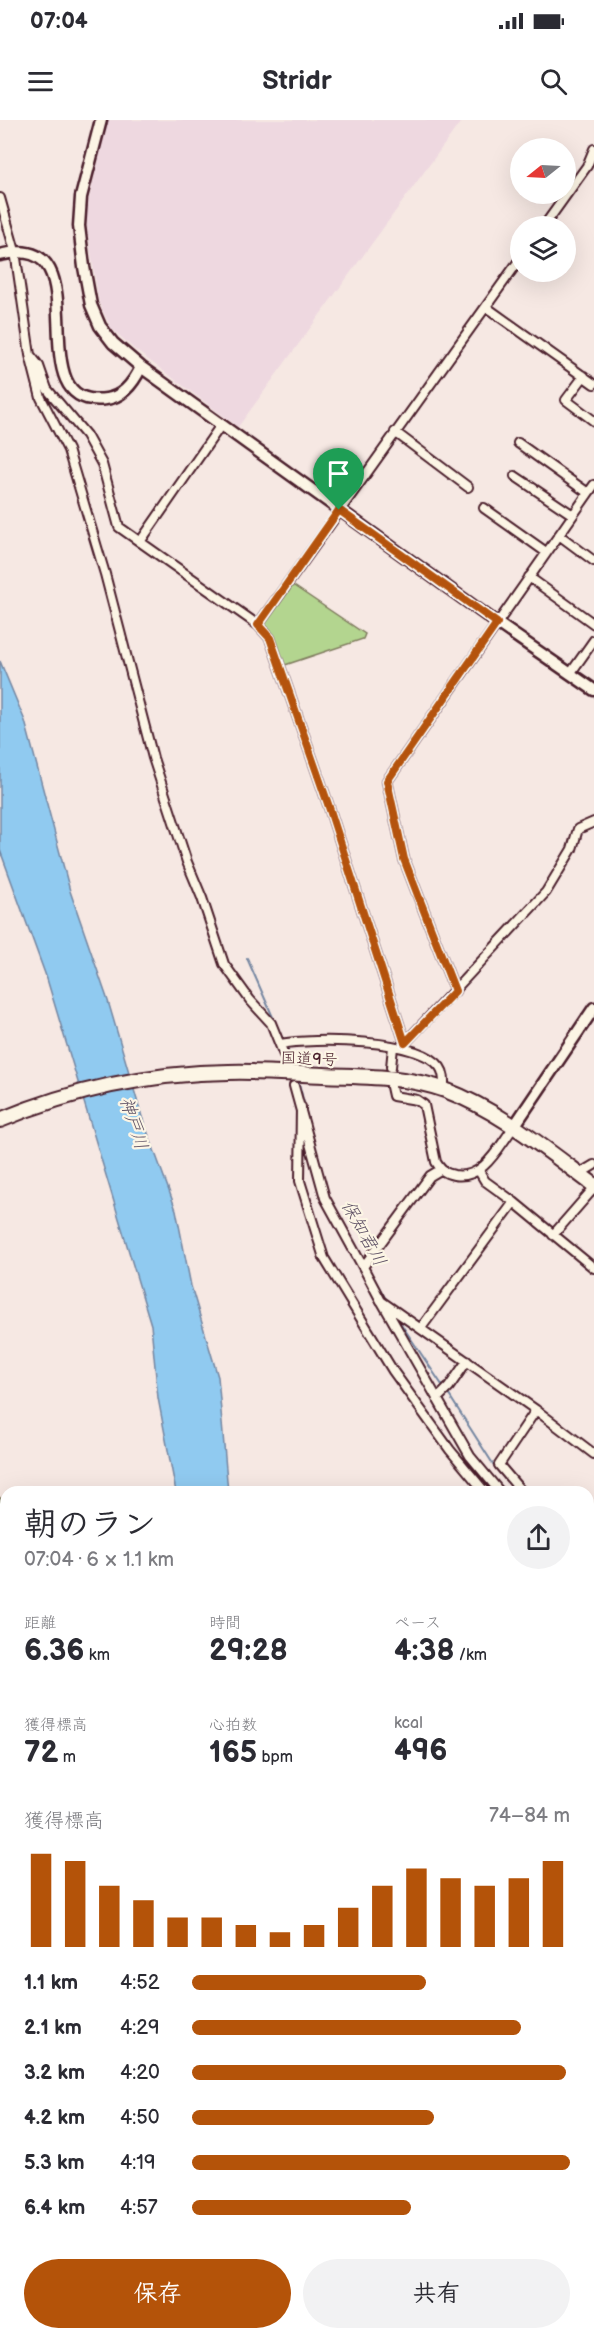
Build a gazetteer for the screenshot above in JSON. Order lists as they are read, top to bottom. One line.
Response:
{"streets":{"highway":["国道9号"]},"water":["神戸川","保知君川"],"north":"left","page":{"status":"07:04","header":"Stridr","heading":["朝のラン","07:04 · 6 × 1.1 km"],"stats":[["距離","6.36 km"],["時間","29:28"],["ペース","4:38 /km"],["獲得標高","72 m"],["心拍数","165 bpm"],["kcal","496"]],"chart":["獲得標高","74–84 m"],"list":[{"name":"1.1 km","note":"4:52"},{"name":"2.1 km","note":"4:29"},{"name":"3.2 km","note":"4:20"},{"name":"4.2 km","note":"4:50"},{"name":"5.3 km","note":"4:19"},{"name":"6.4 km","note":"4:57"}],"buttons":["保存","共有"]}}
